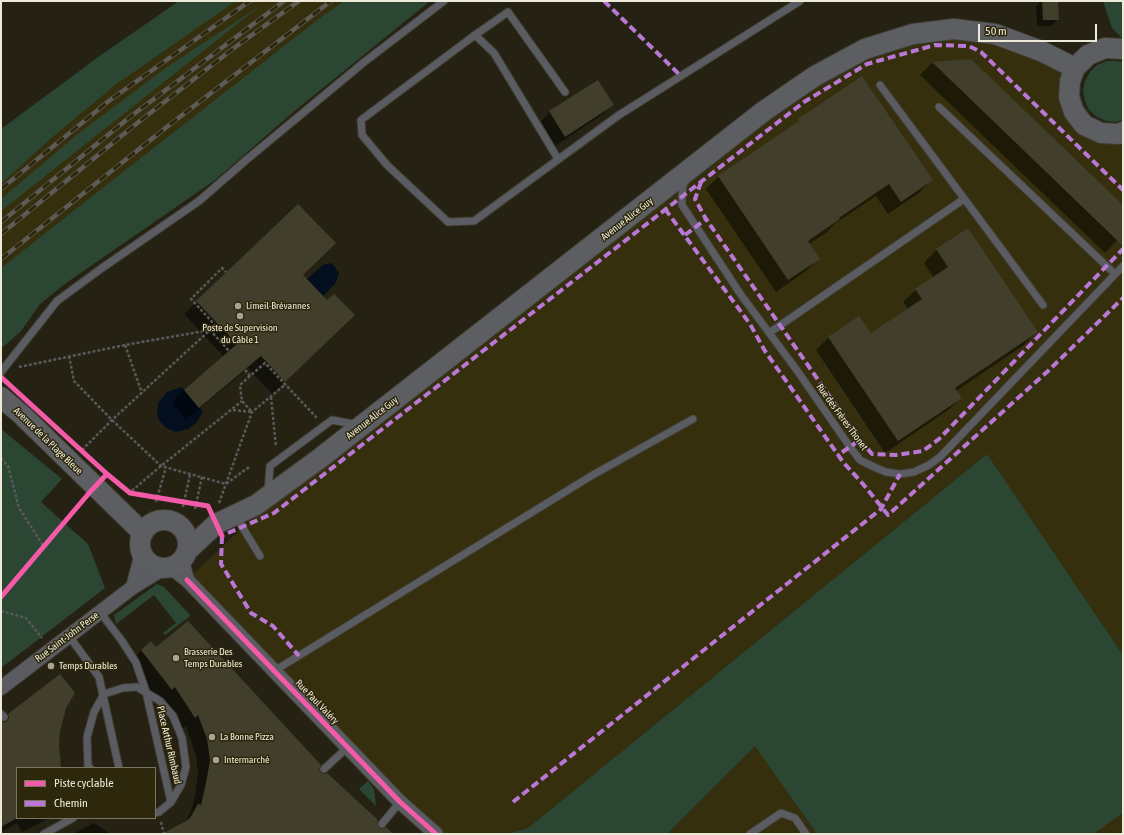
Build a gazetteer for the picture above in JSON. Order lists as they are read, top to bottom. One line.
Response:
{"streets":{"main road":["Avenue Alice Guy","Avenue de la Plage Bleue"],"street":["Rue Saint-John Perse","Rue Paul Valéry"],"lane":["Rue des Frères Thonet","Place Arthur Rimbaud"]},"crossings":[["Avenue Alice Guy","Rue des Frères Thonet"],["Avenue Alice Guy","Rue Saint-John Perse"],["Avenue Alice Guy","Rue Paul Valéry"],["Rue Saint-John Perse","Rue Paul Valéry"],["Rue Saint-John Perse","Place Arthur Rimbaud"]],"places":["Limeil-Brévannes","Poste de Supervision du Câble 1","Brasserie Des Temps Durables","Temps Durables","La Bonne Pizza","Intermarché"],"legend":["Piste cyclable","Chemin"],"scale_bar":"50 m"}
